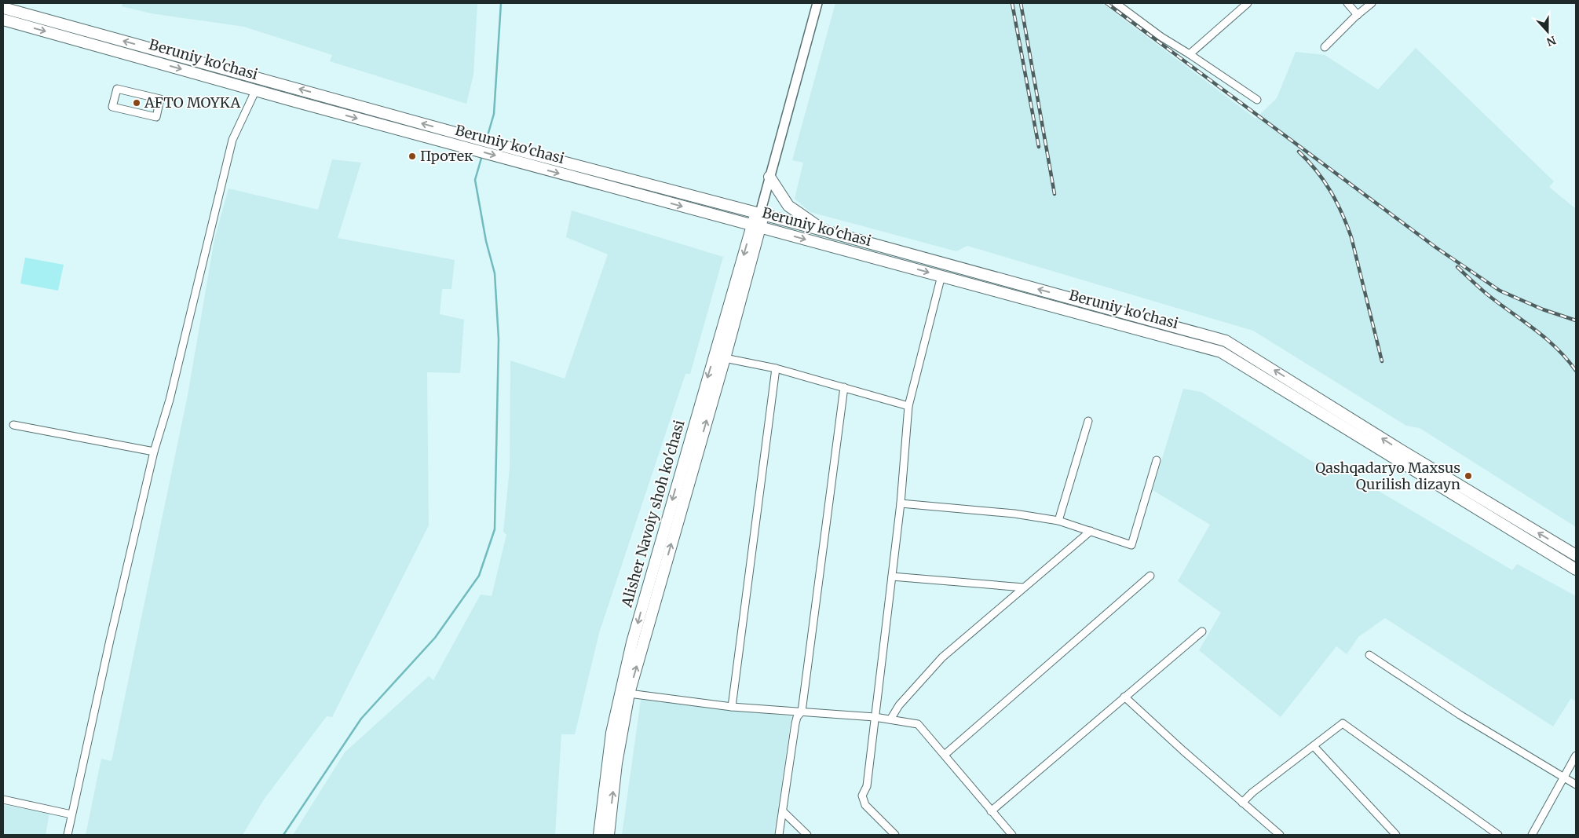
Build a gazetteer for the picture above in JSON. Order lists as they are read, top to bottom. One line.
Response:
{"streets":{"main road":["Beruniy ko'chasi","Alisher Navoiy shoh ko'chasi"]},"crossings":[["Beruniy ko'chasi","Alisher Navoiy shoh ko'chasi"]],"places":["AFTO MOYKA","Протек","Qashqadaryo Maxsus Qurilish dizayn"],"north":"bottom"}
